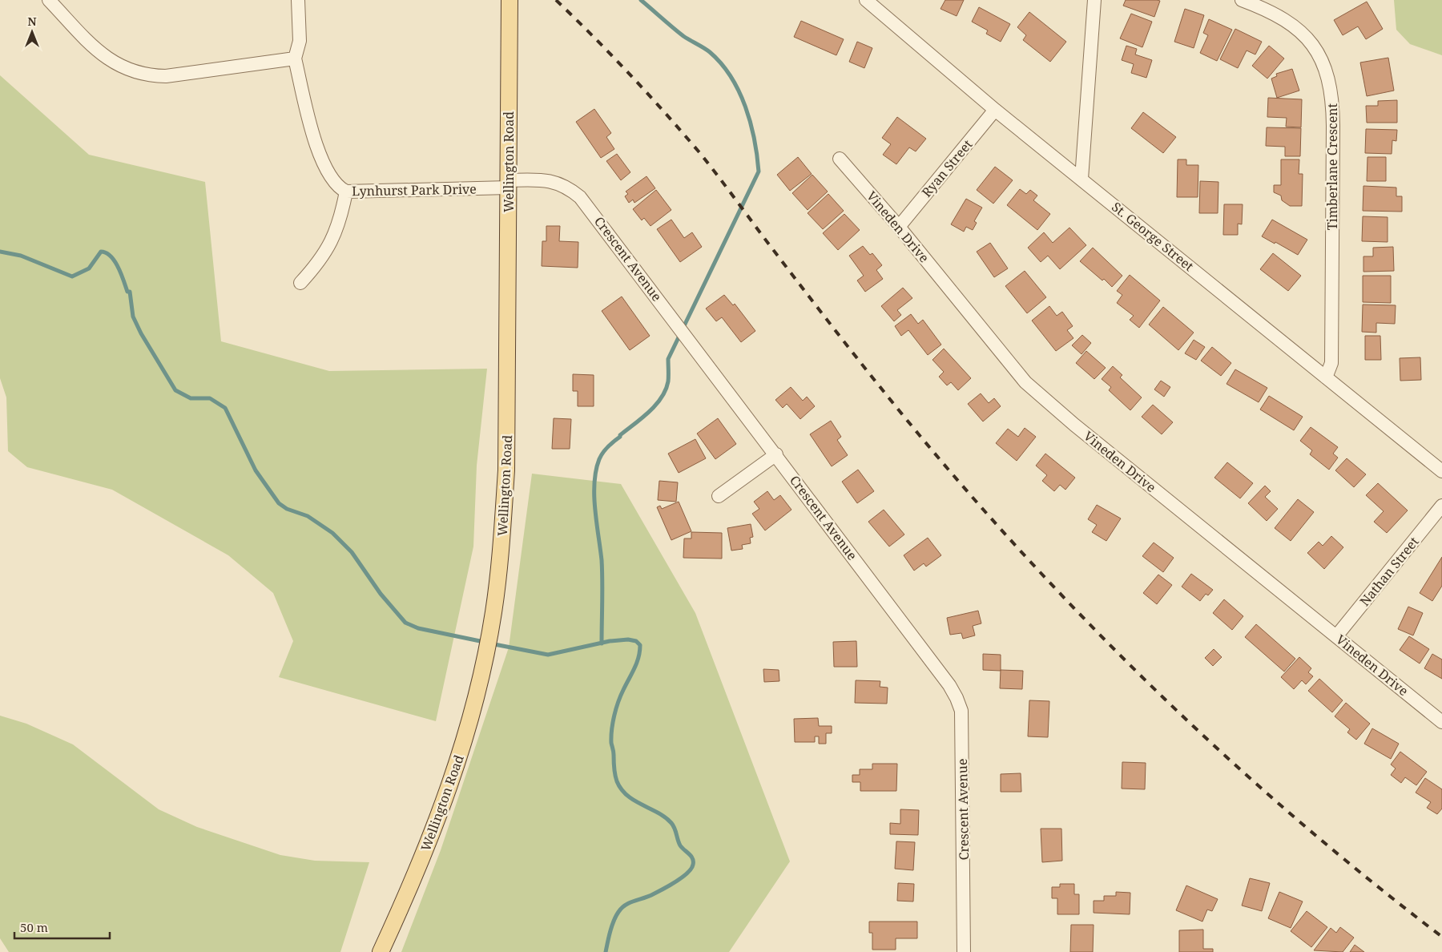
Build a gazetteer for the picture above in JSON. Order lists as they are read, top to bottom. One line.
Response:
{"streets":{"main road":["Wellington Road"],"street":["Timberlane Crescent","Ryan Street","Lynhurst Park Drive","Vineden Drive","St. George Street","Crescent Avenue","Nathan Street"]},"crossings":[["Wellington Road","Lynhurst Park Drive"],["Wellington Road","Crescent Avenue"],["Timberlane Crescent","St. George Street"],["Ryan Street","Vineden Drive"],["Ryan Street","St. George Street"],["Lynhurst Park Drive","Crescent Avenue"],["Vineden Drive","Nathan Street"]],"scale_bar":"50 m","north":"top"}
